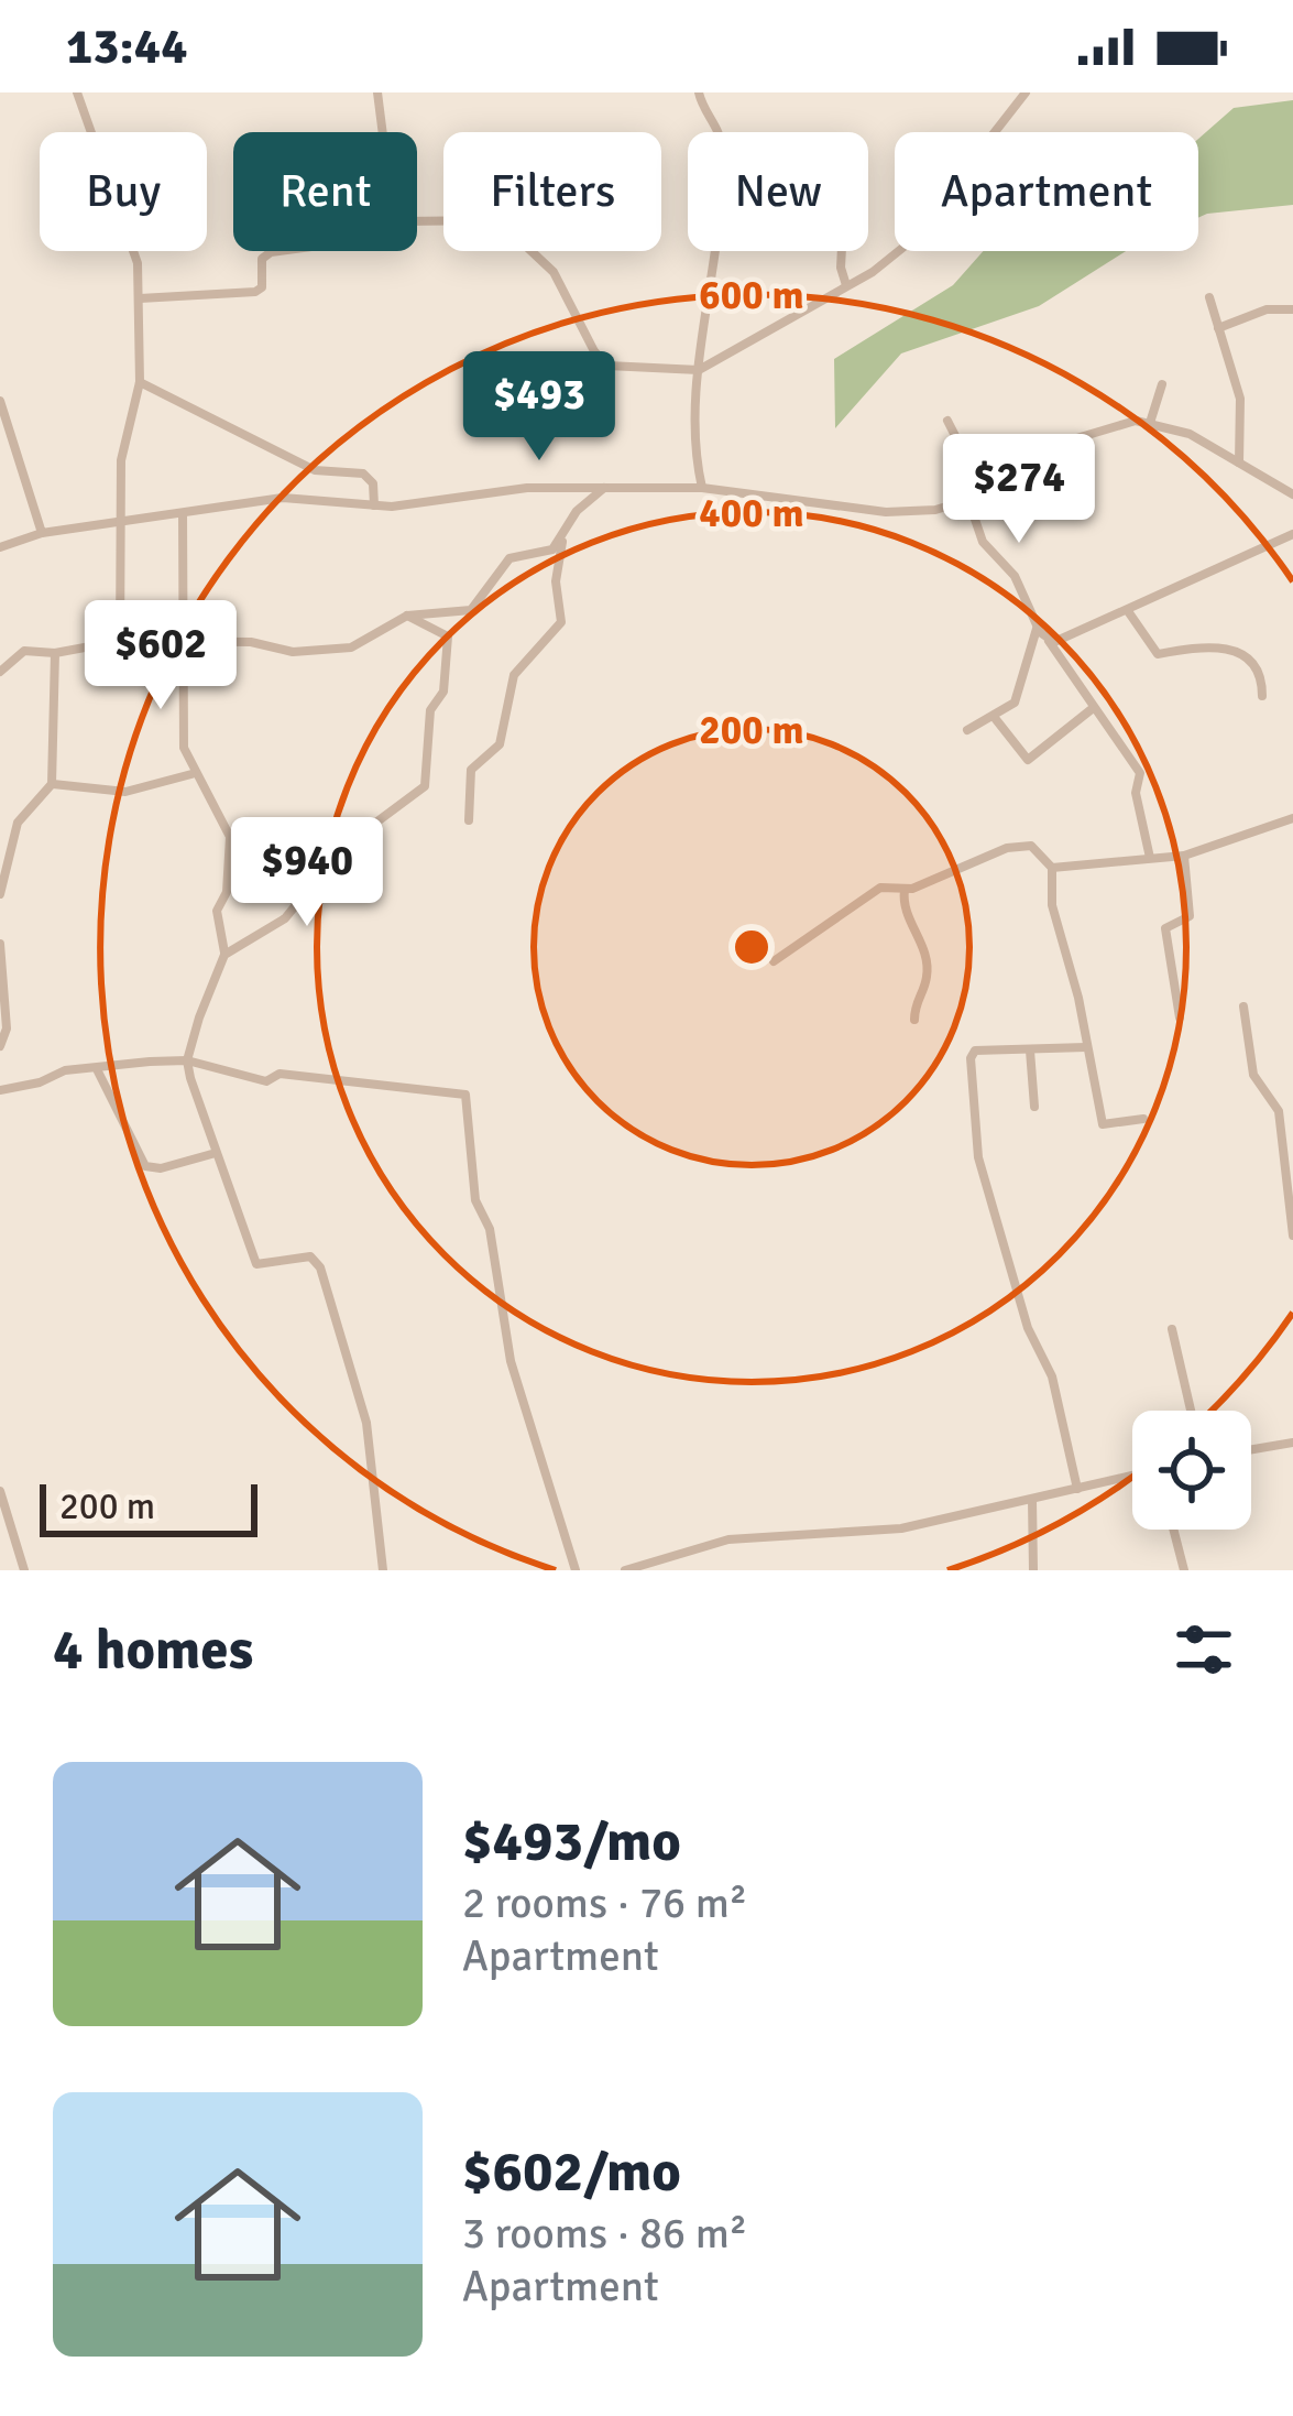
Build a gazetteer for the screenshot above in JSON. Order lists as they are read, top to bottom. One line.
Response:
{"scale_bar":"200 m","page":{"status":"13:44","chip":["Buy","Rent","Filters","New","Apartment"],"price":["$493","$274","$602","$940"],"scale":"200 m","heading":"4 homes","list":[{"name":"$493/mo","note":"2 rooms · 76 m² · Apartment"},{"name":"$602/mo","note":"3 rooms · 86 m² · Apartment"}]},"rings":["600 m","400 m","200 m"]}
